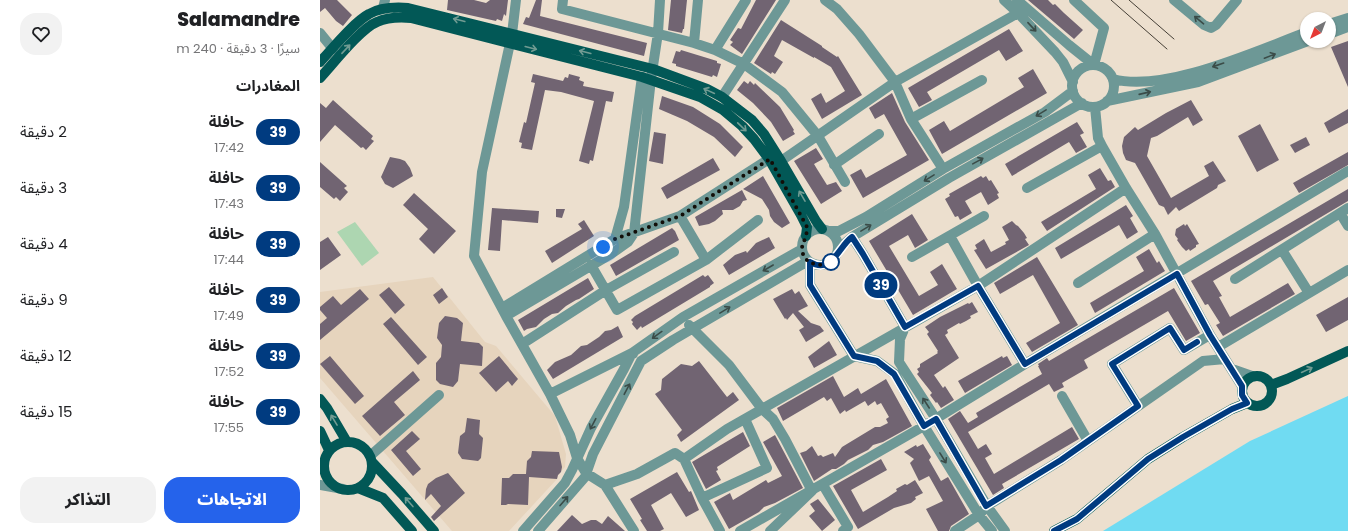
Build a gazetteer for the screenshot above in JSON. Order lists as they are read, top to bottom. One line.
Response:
{"lines":["bus line 39"],"north":"bottom left","page":{"on_map":"39","heading":[["Salamandre","سيرًا · 3 دقيقة · 240 m"],"المغادرات"],"list":[{"mark":"39","name":"حافلة","note":"17:42","value":"2 دقيقة"},{"mark":"39","name":"حافلة","note":"17:43","value":"3 دقيقة"},{"mark":"39","name":"حافلة","note":"17:44","value":"4 دقيقة"},{"mark":"39","name":"حافلة","note":"17:49","value":"9 دقيقة"},{"mark":"39","name":"حافلة","note":"17:52","value":"12 دقيقة"},{"mark":"39","name":"حافلة","note":"17:55","value":"15 دقيقة"}],"buttons":["الاتجاهات","التذاكر"]}}
